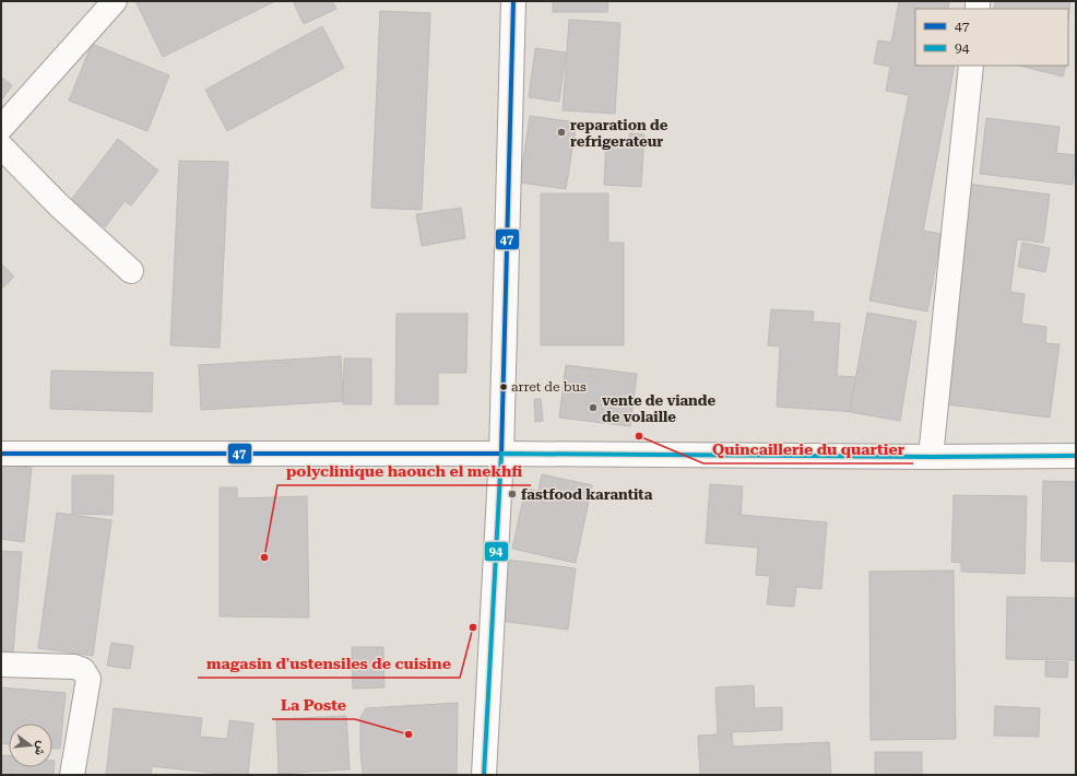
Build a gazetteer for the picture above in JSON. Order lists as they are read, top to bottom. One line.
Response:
{"places":["reparation de refrigerateur","arret de bus","vente de viande de volaille","Quincaillerie du quartier","fastfood karantita","polyclinique haouch el mekhfi","magasin d'ustensiles de cuisine","La Poste"],"lines":["transit line 47","transit line 94"],"legend":["47","94"],"north":"right"}
